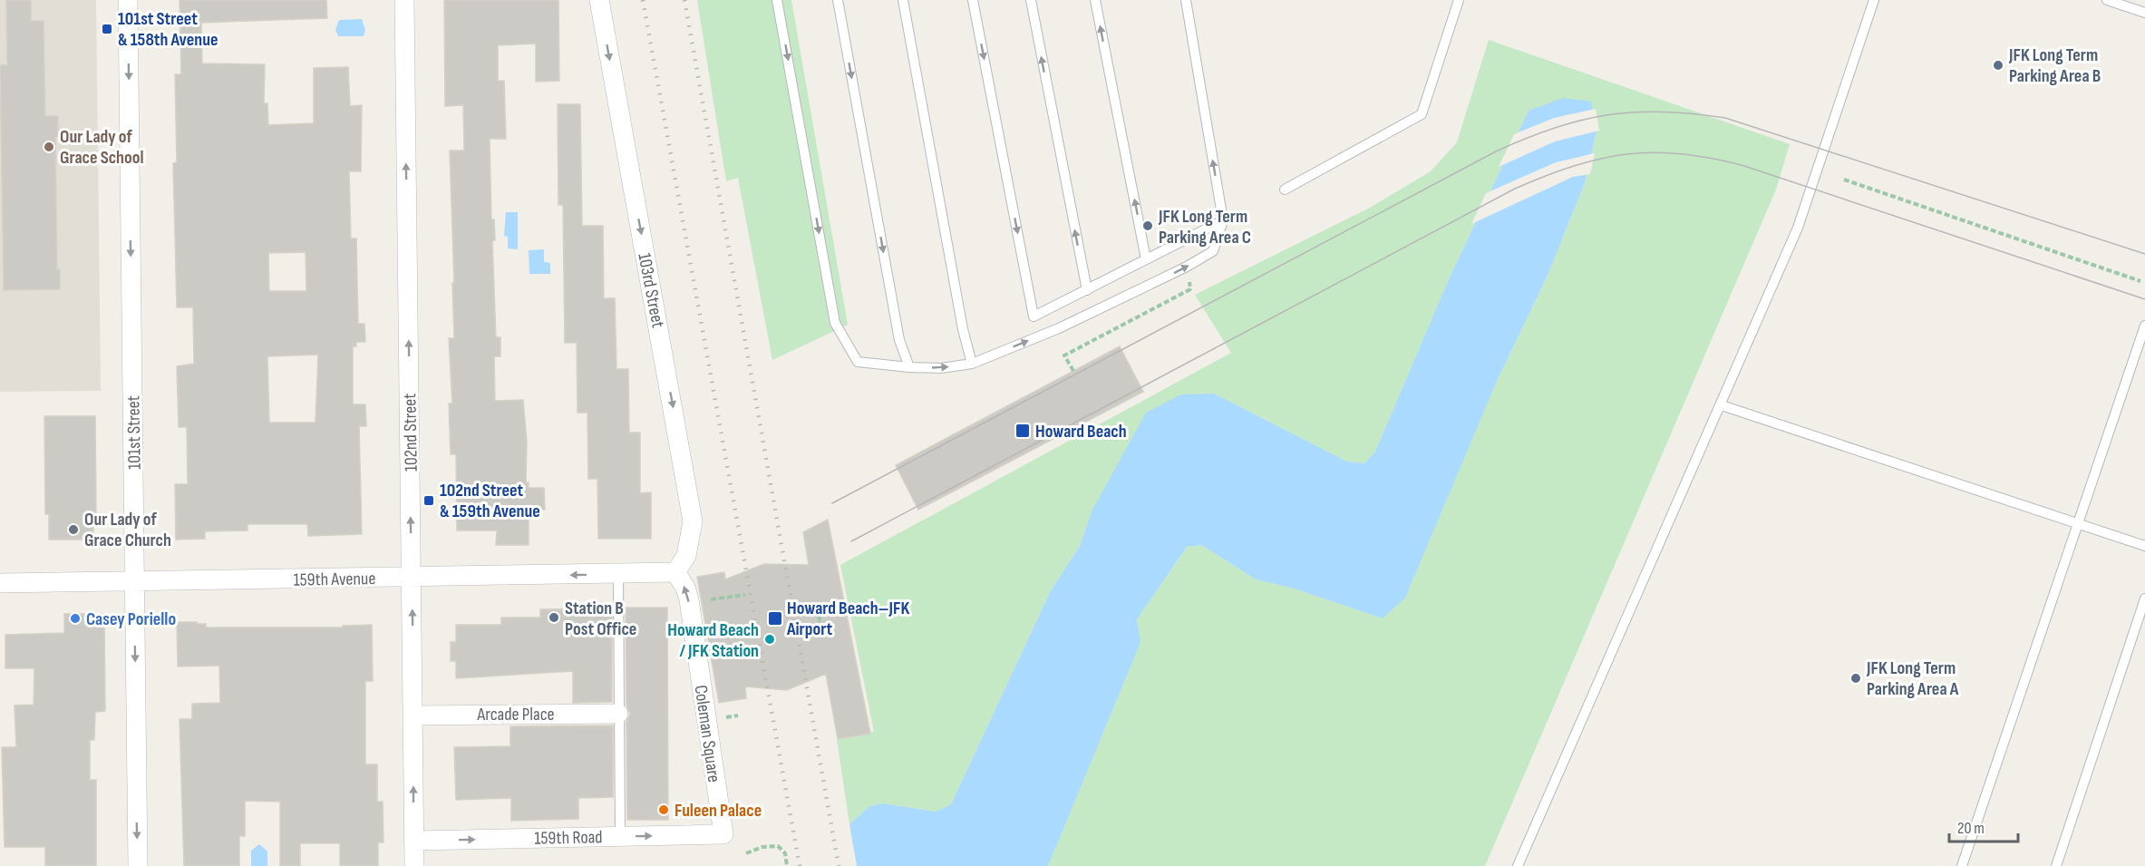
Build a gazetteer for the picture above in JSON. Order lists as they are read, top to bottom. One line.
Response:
{"streets":{"street":["103rd Street","101st Street","102nd Street","159th Avenue","Arcade Place","Coleman Square","159th Road"]},"crossings":[["103rd Street","159th Avenue"],["103rd Street","Coleman Square"],["101st Street","159th Avenue"],["102nd Street","159th Avenue"],["102nd Street","Arcade Place"],["102nd Street","159th Road"],["159th Avenue","Coleman Square"],["Coleman Square","159th Road"]],"one_way":["103rd Street","101st Street","102nd Street","Coleman Square","159th Road"],"places":{"transit":["101st Street & 158th Avenue","Howard Beach","102nd Street & 159th Avenue","Howard Beach–JFK Airport"],"other":["JFK Long Term Parking Area B","Our Lady of Grace School","JFK Long Term Parking Area C","Our Lady of Grace Church","Station B Post Office","Casey Poriello","Howard Beach / JFK Station","JFK Long Term Parking Area A","Fuleen Palace"]},"scale_bar":"20 m"}
